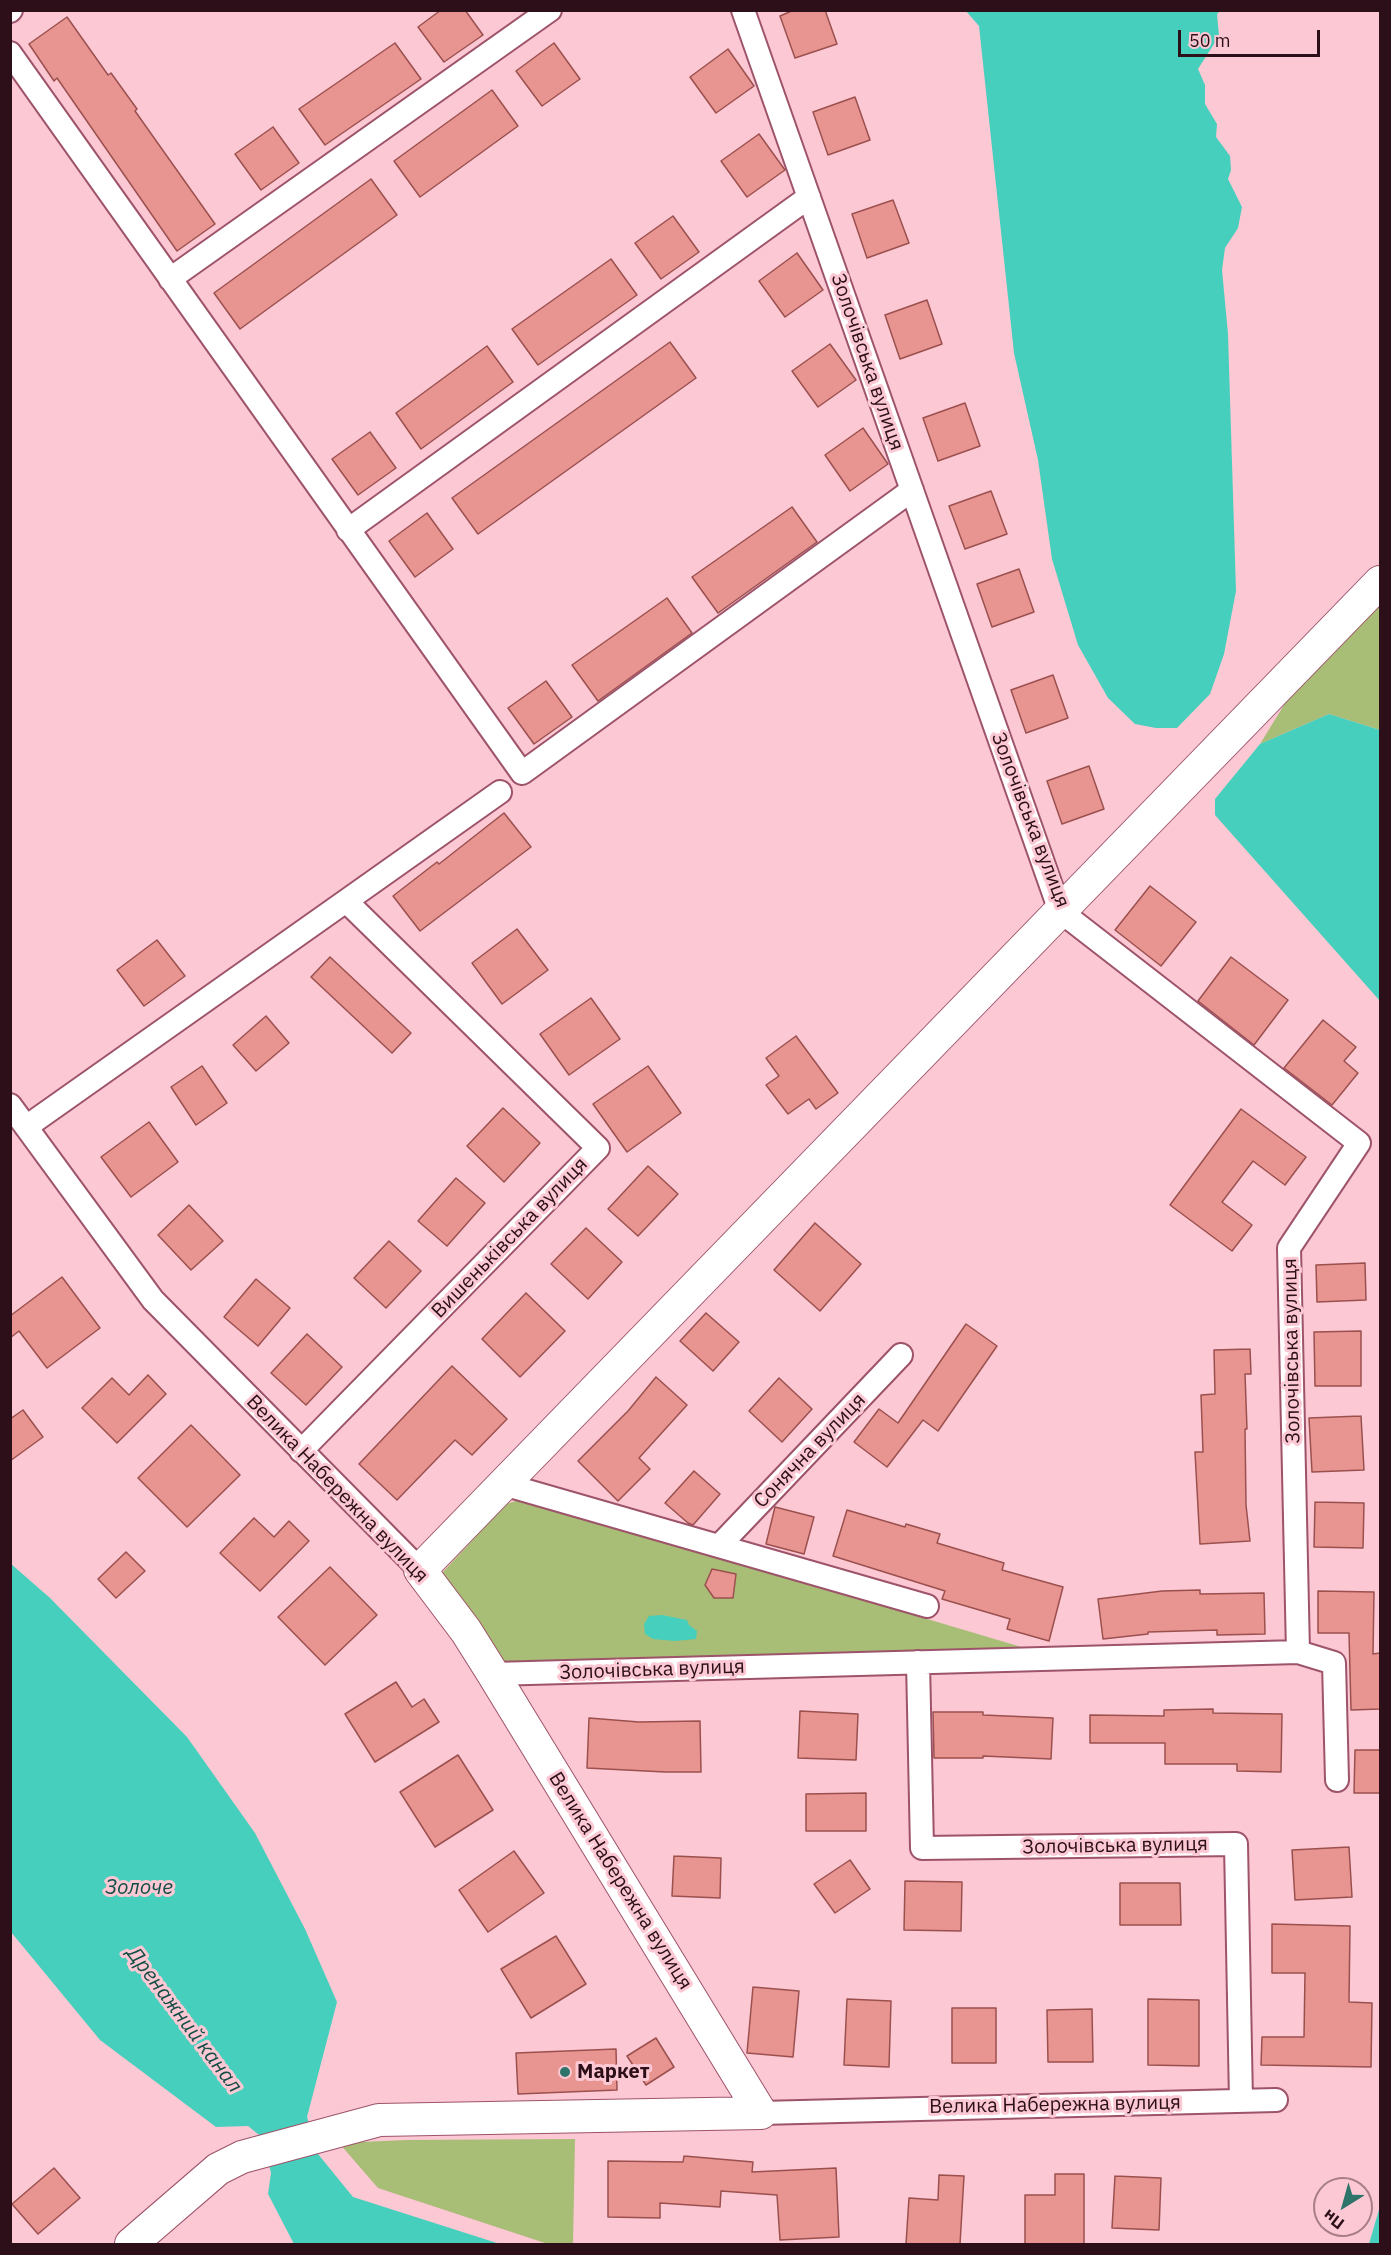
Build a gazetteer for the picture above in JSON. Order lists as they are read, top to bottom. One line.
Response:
{"streets":{"street":["Золочівська вулиця","Вишеньківська вулиця","Сонячна вулиця","Велика Набережна вулиця"]},"crossings":[["Золочівська вулиця","Велика Набережна вулиця"],["Вишеньківська вулиця","Велика Набережна вулиця"]],"water":["Золоче","Дренажний канал"],"places":["Маркет"],"scale_bar":"50 m","north":"bottom left"}
